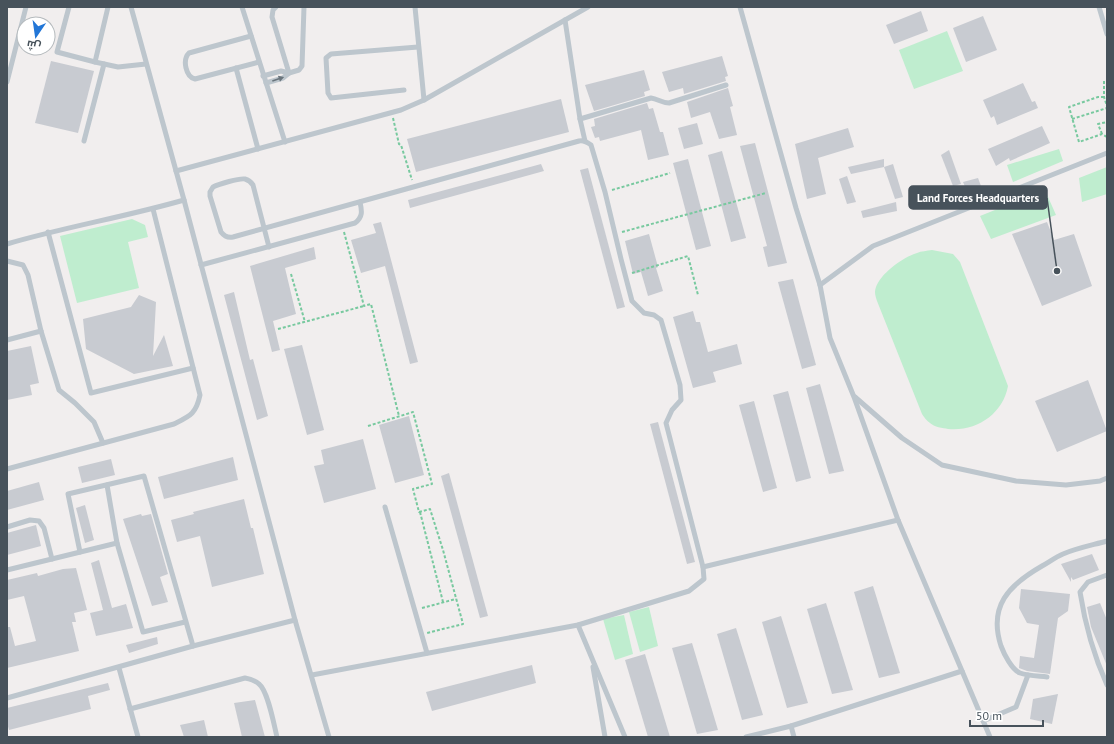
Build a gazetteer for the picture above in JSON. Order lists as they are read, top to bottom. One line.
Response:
{"places":["Land Forces Headquarters"],"scale_bar":"50 m","north":"bottom"}
